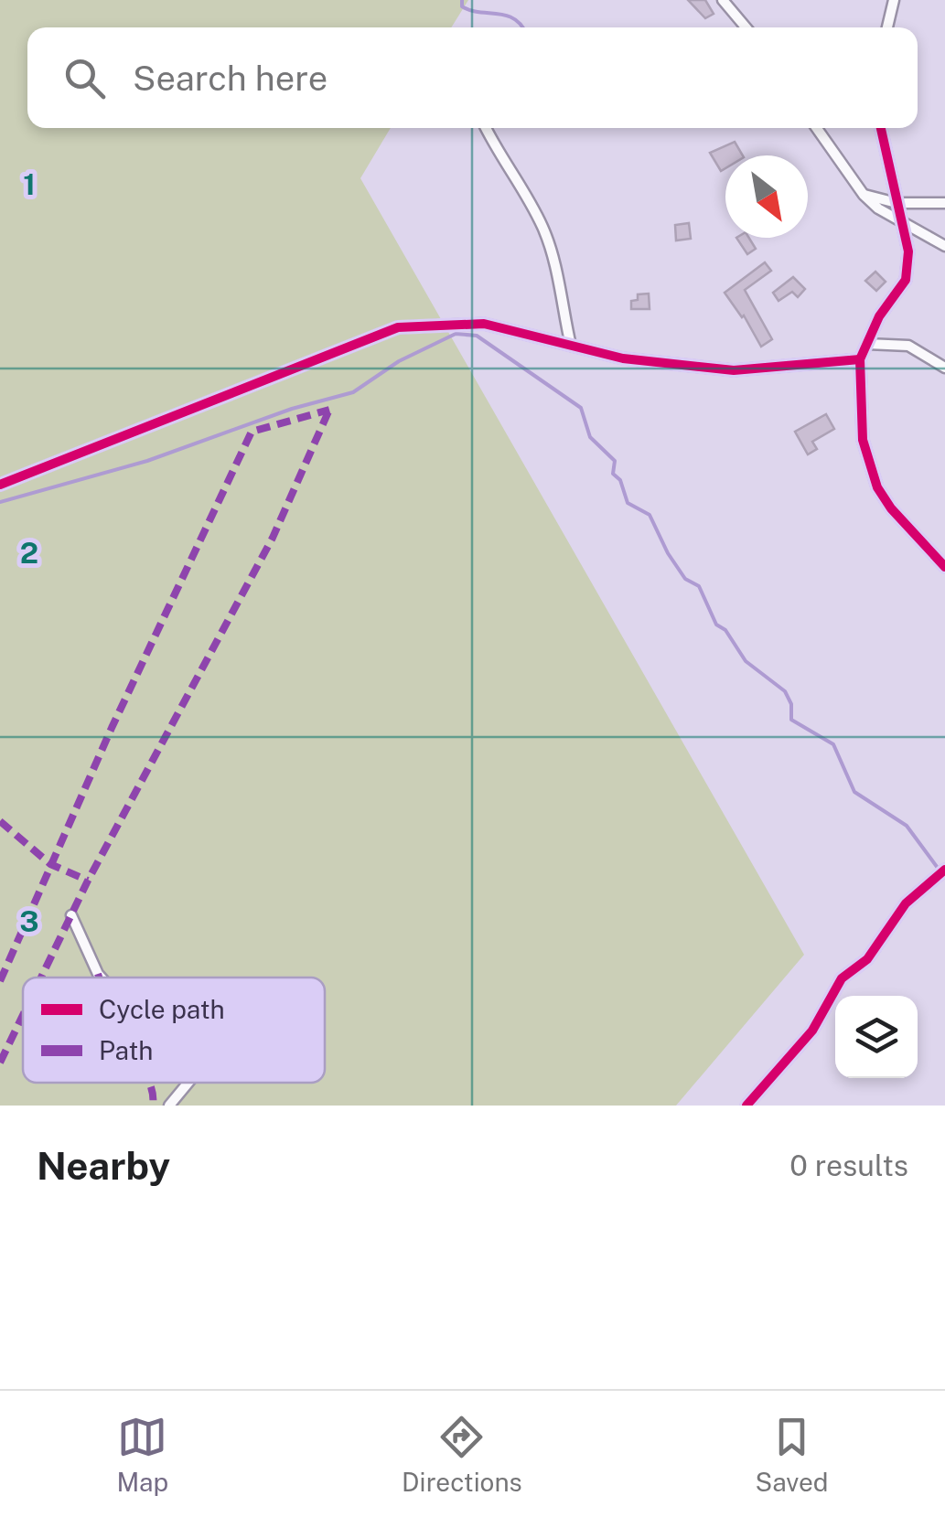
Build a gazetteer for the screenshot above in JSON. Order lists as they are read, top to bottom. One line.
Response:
{"legend":["Cycle path","Path"],"north":"bottom right","page":{"search":"Search here","heading":["Nearby","0 results"],"nav":["Map","Directions","Saved"]},"grid":{"rows":["1","2","3"]}}
